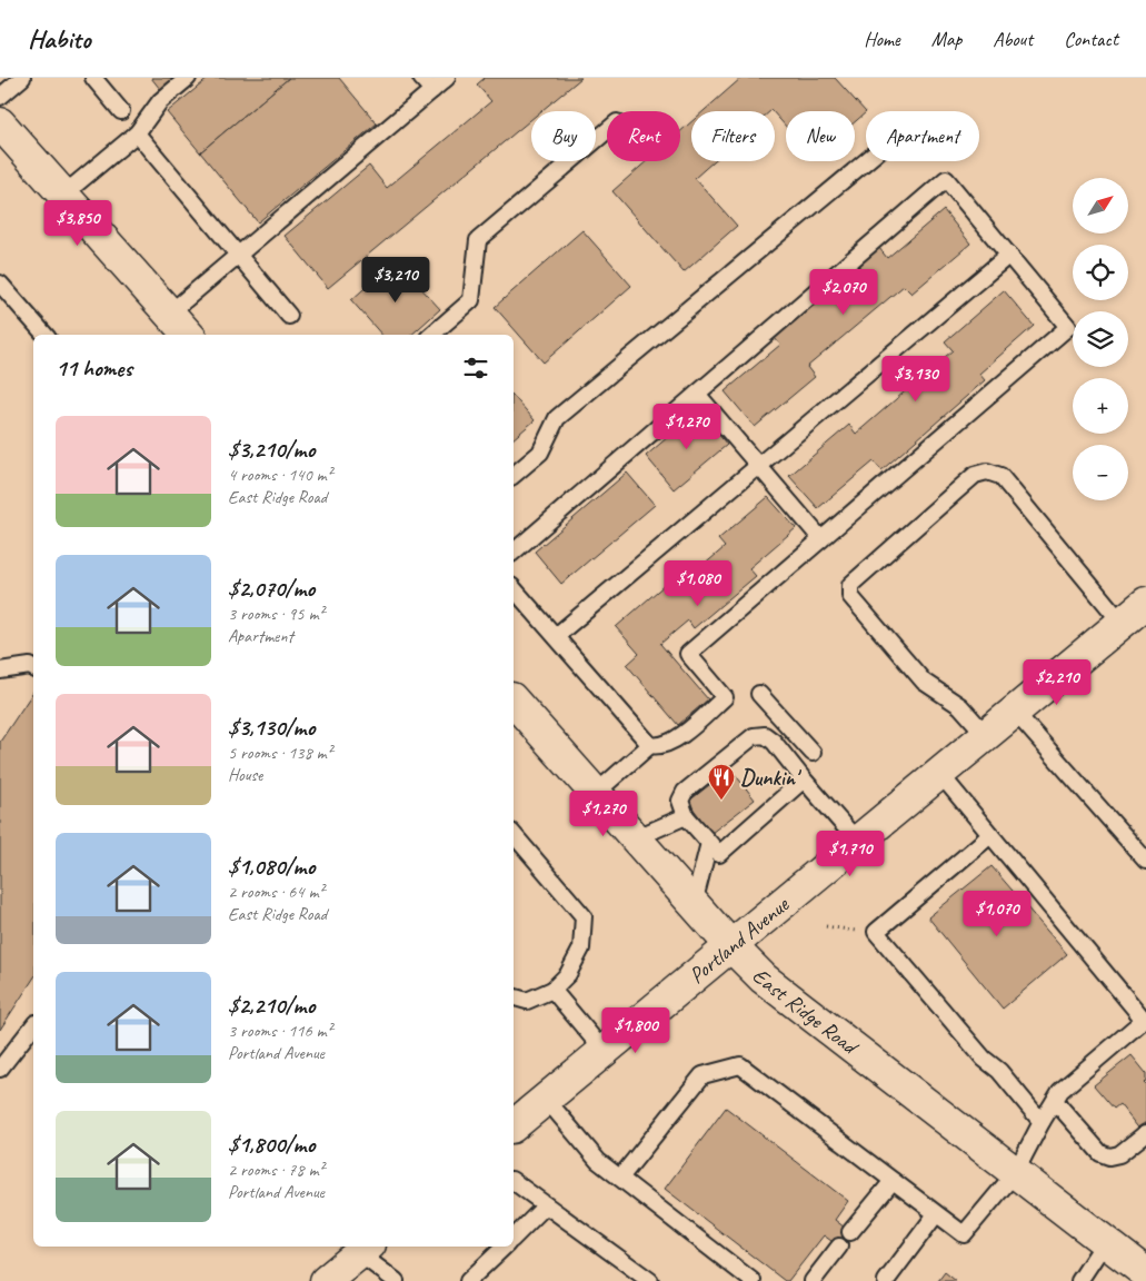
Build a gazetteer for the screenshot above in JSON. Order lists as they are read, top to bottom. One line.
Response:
{"streets":{"main road":["Portland Avenue","East Ridge Road"]},"crossings":[["Portland Avenue","East Ridge Road"]],"places":{"restaurant":["Dunkin'"]},"north":"top right","page":{"header":"Habito","nav":["Home","Map","About","Contact"],"chip":["Buy","Rent","Filters","New","Apartment"],"map_buttons":["+","−"],"price":["$3,850","$3,210","$2,070","$3,130","$1,270","$1,080","$2,210","$1,270","$1,710","$1,070","$1,800"],"heading":"11 homes","list":[{"name":"$3,210/mo","note":"4 rooms · 140 m² · East Ridge Road"},{"name":"$2,070/mo","note":"3 rooms · 95 m² · Apartment"},{"name":"$3,130/mo","note":"5 rooms · 138 m² · House"},{"name":"$1,080/mo","note":"2 rooms · 64 m² · East Ridge Road"},{"name":"$2,210/mo","note":"3 rooms · 116 m² · Portland Avenue"},{"name":"$1,800/mo","note":"2 rooms · 78 m² · Portland Avenue"}]}}
